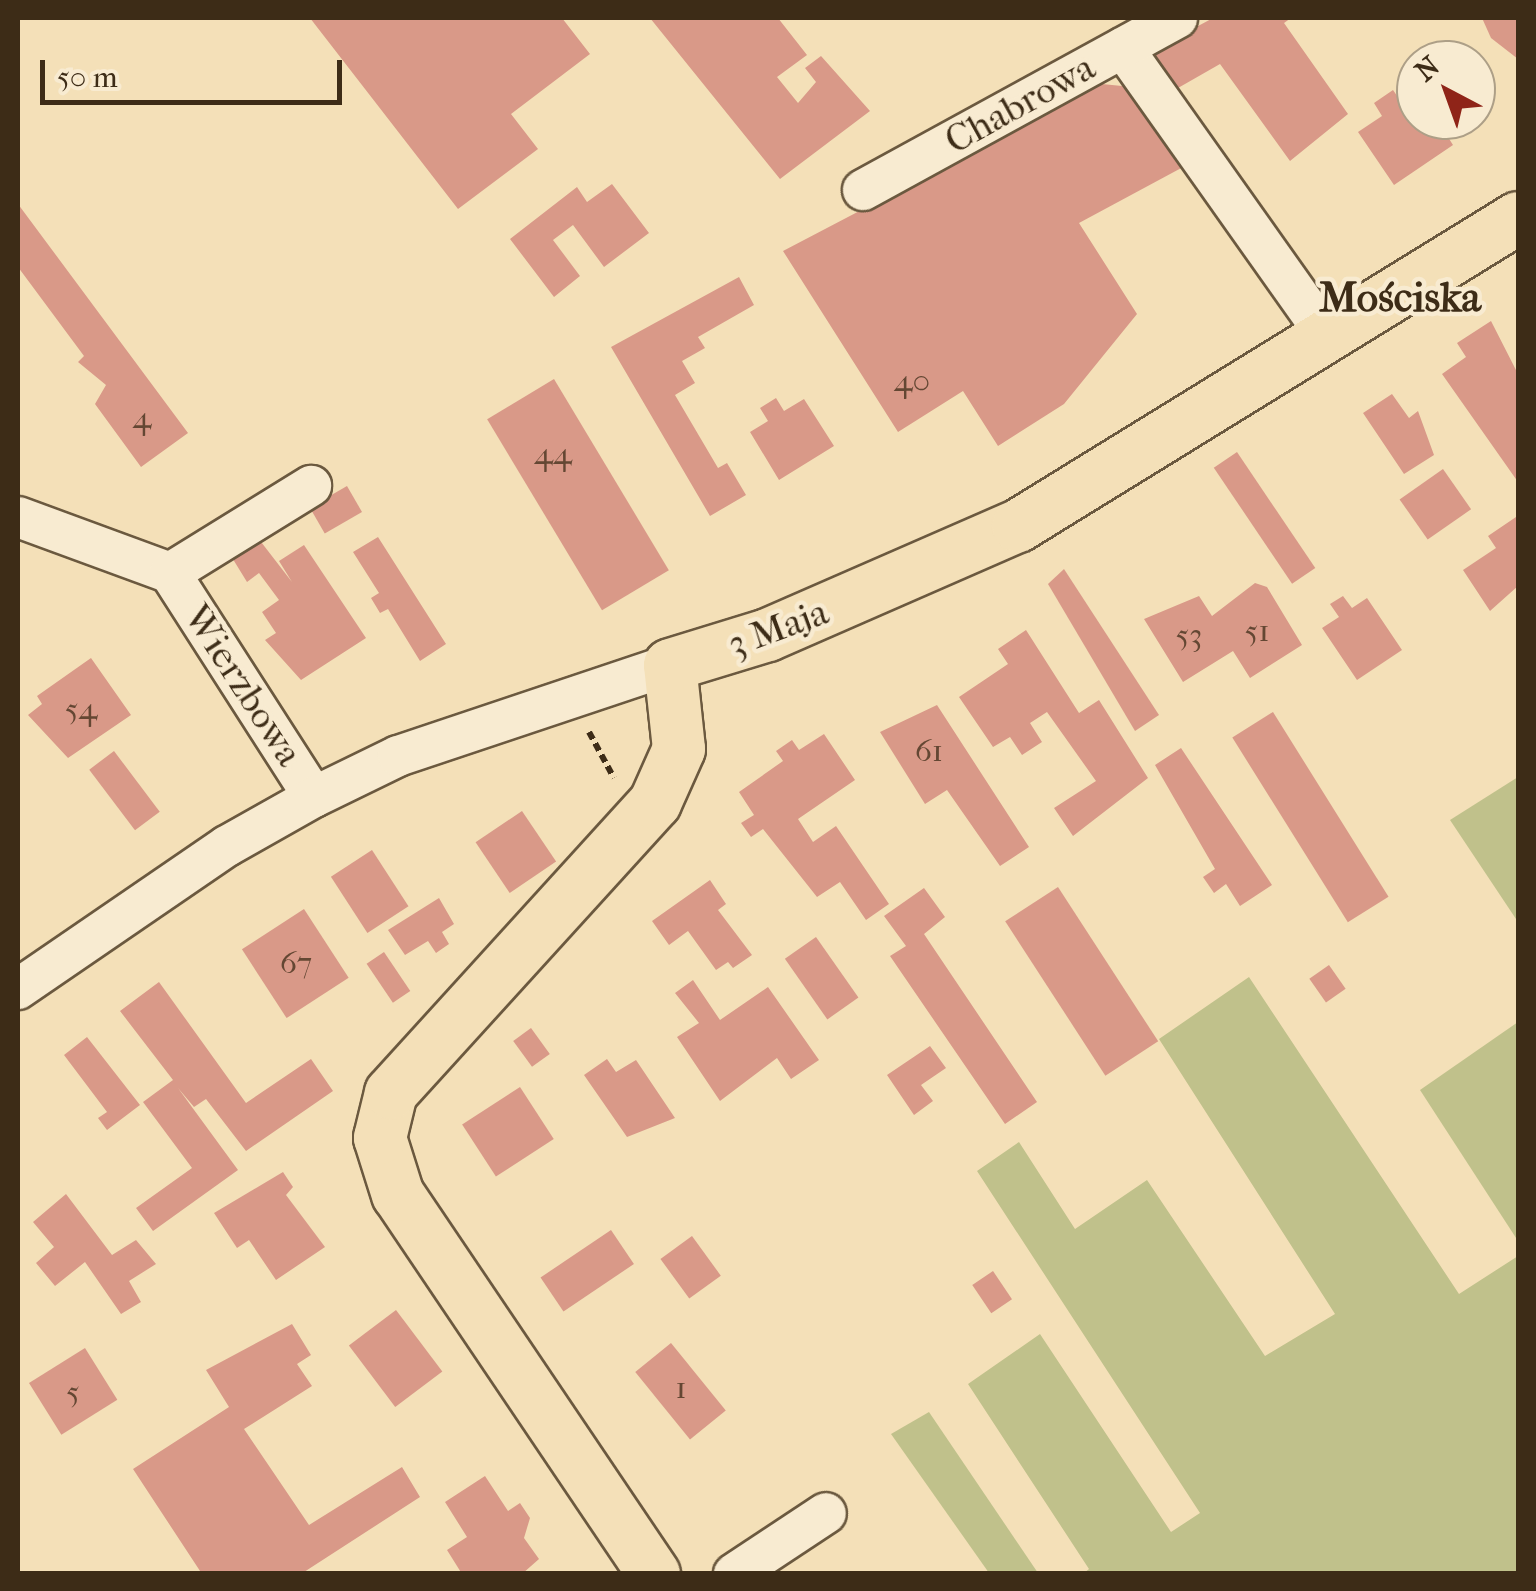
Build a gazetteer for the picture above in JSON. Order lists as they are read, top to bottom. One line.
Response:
{"streets":{"main road":["3 Maja"],"street":["Chabrowa","Wierzbowa"]},"crossings":[["3 Maja","Wierzbowa"]],"districts":["Mościska"],"house_numbers":["40","4","44","51","53","54","61","67","1","5"],"scale_bar":"50 m","north":"top left"}
